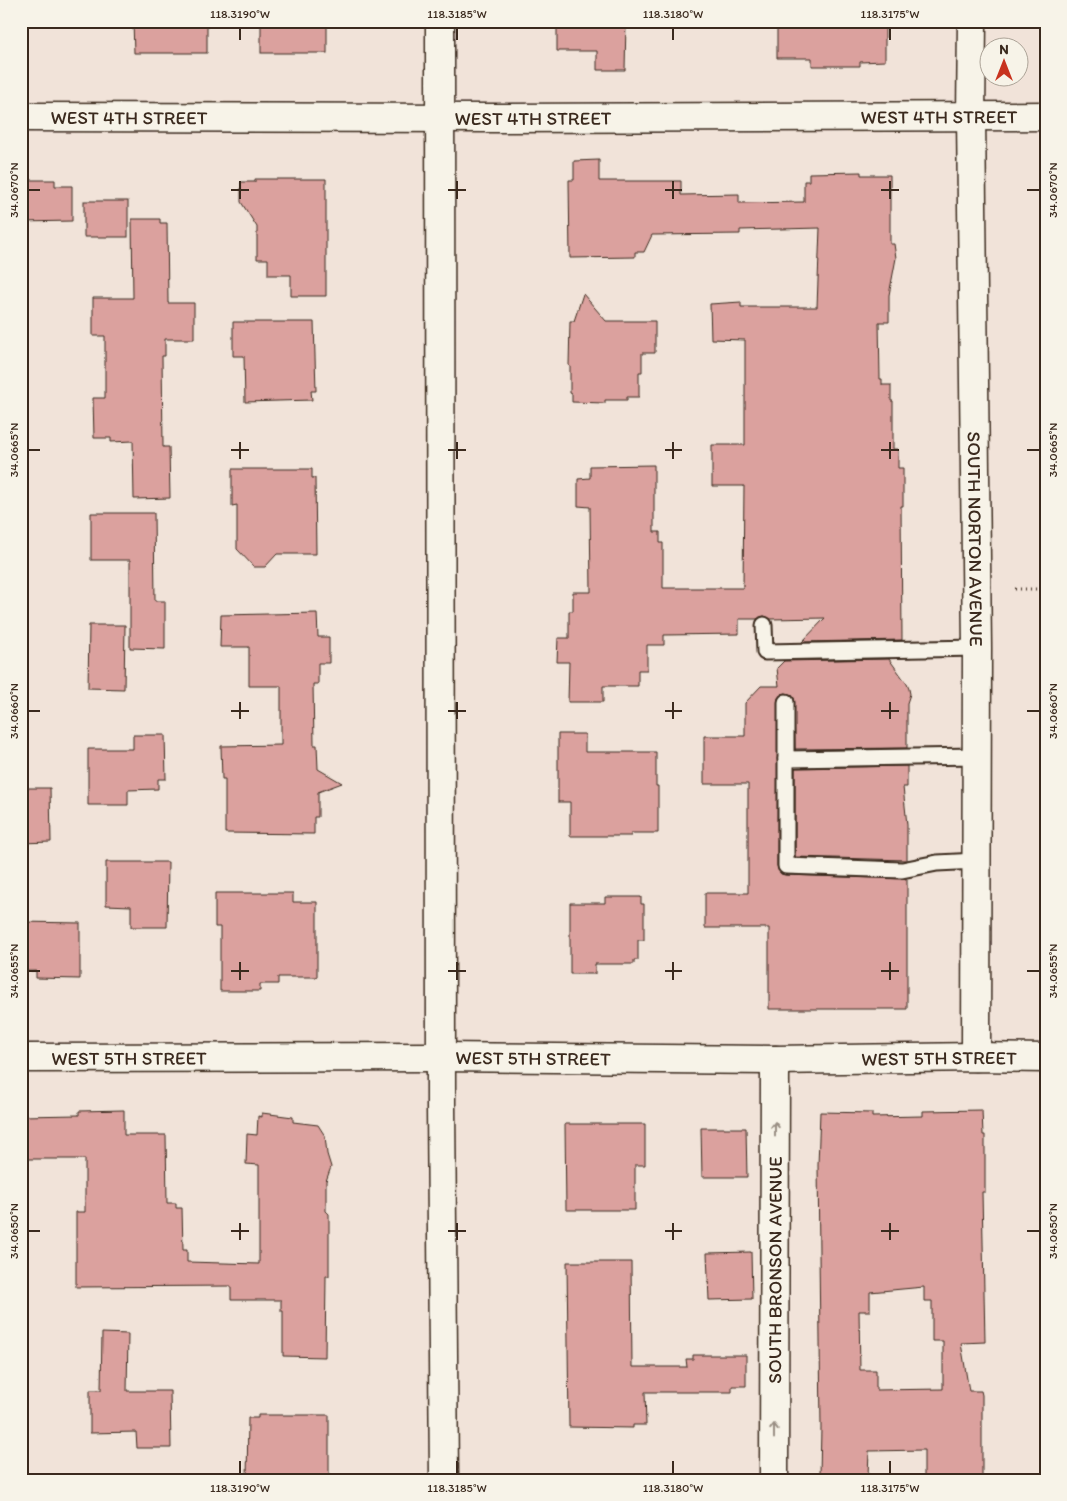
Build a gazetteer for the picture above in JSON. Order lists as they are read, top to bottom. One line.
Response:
{"streets":{"street":["WEST 4TH STREET","SOUTH NORTON AVENUE","WEST 5TH STREET","SOUTH BRONSON AVENUE"]},"crossings":[["WEST 4TH STREET","SOUTH NORTON AVENUE"],["SOUTH NORTON AVENUE","WEST 5TH STREET"],["WEST 5TH STREET","SOUTH BRONSON AVENUE"]],"one_way":["SOUTH BRONSON AVENUE"],"north":"top","coordinates":["118.3190°W","118.3185°W","118.3180°W","118.3175°W","34.0670°N","34.0665°N","34.0660°N","34.0655°N","34.0650°N"]}
